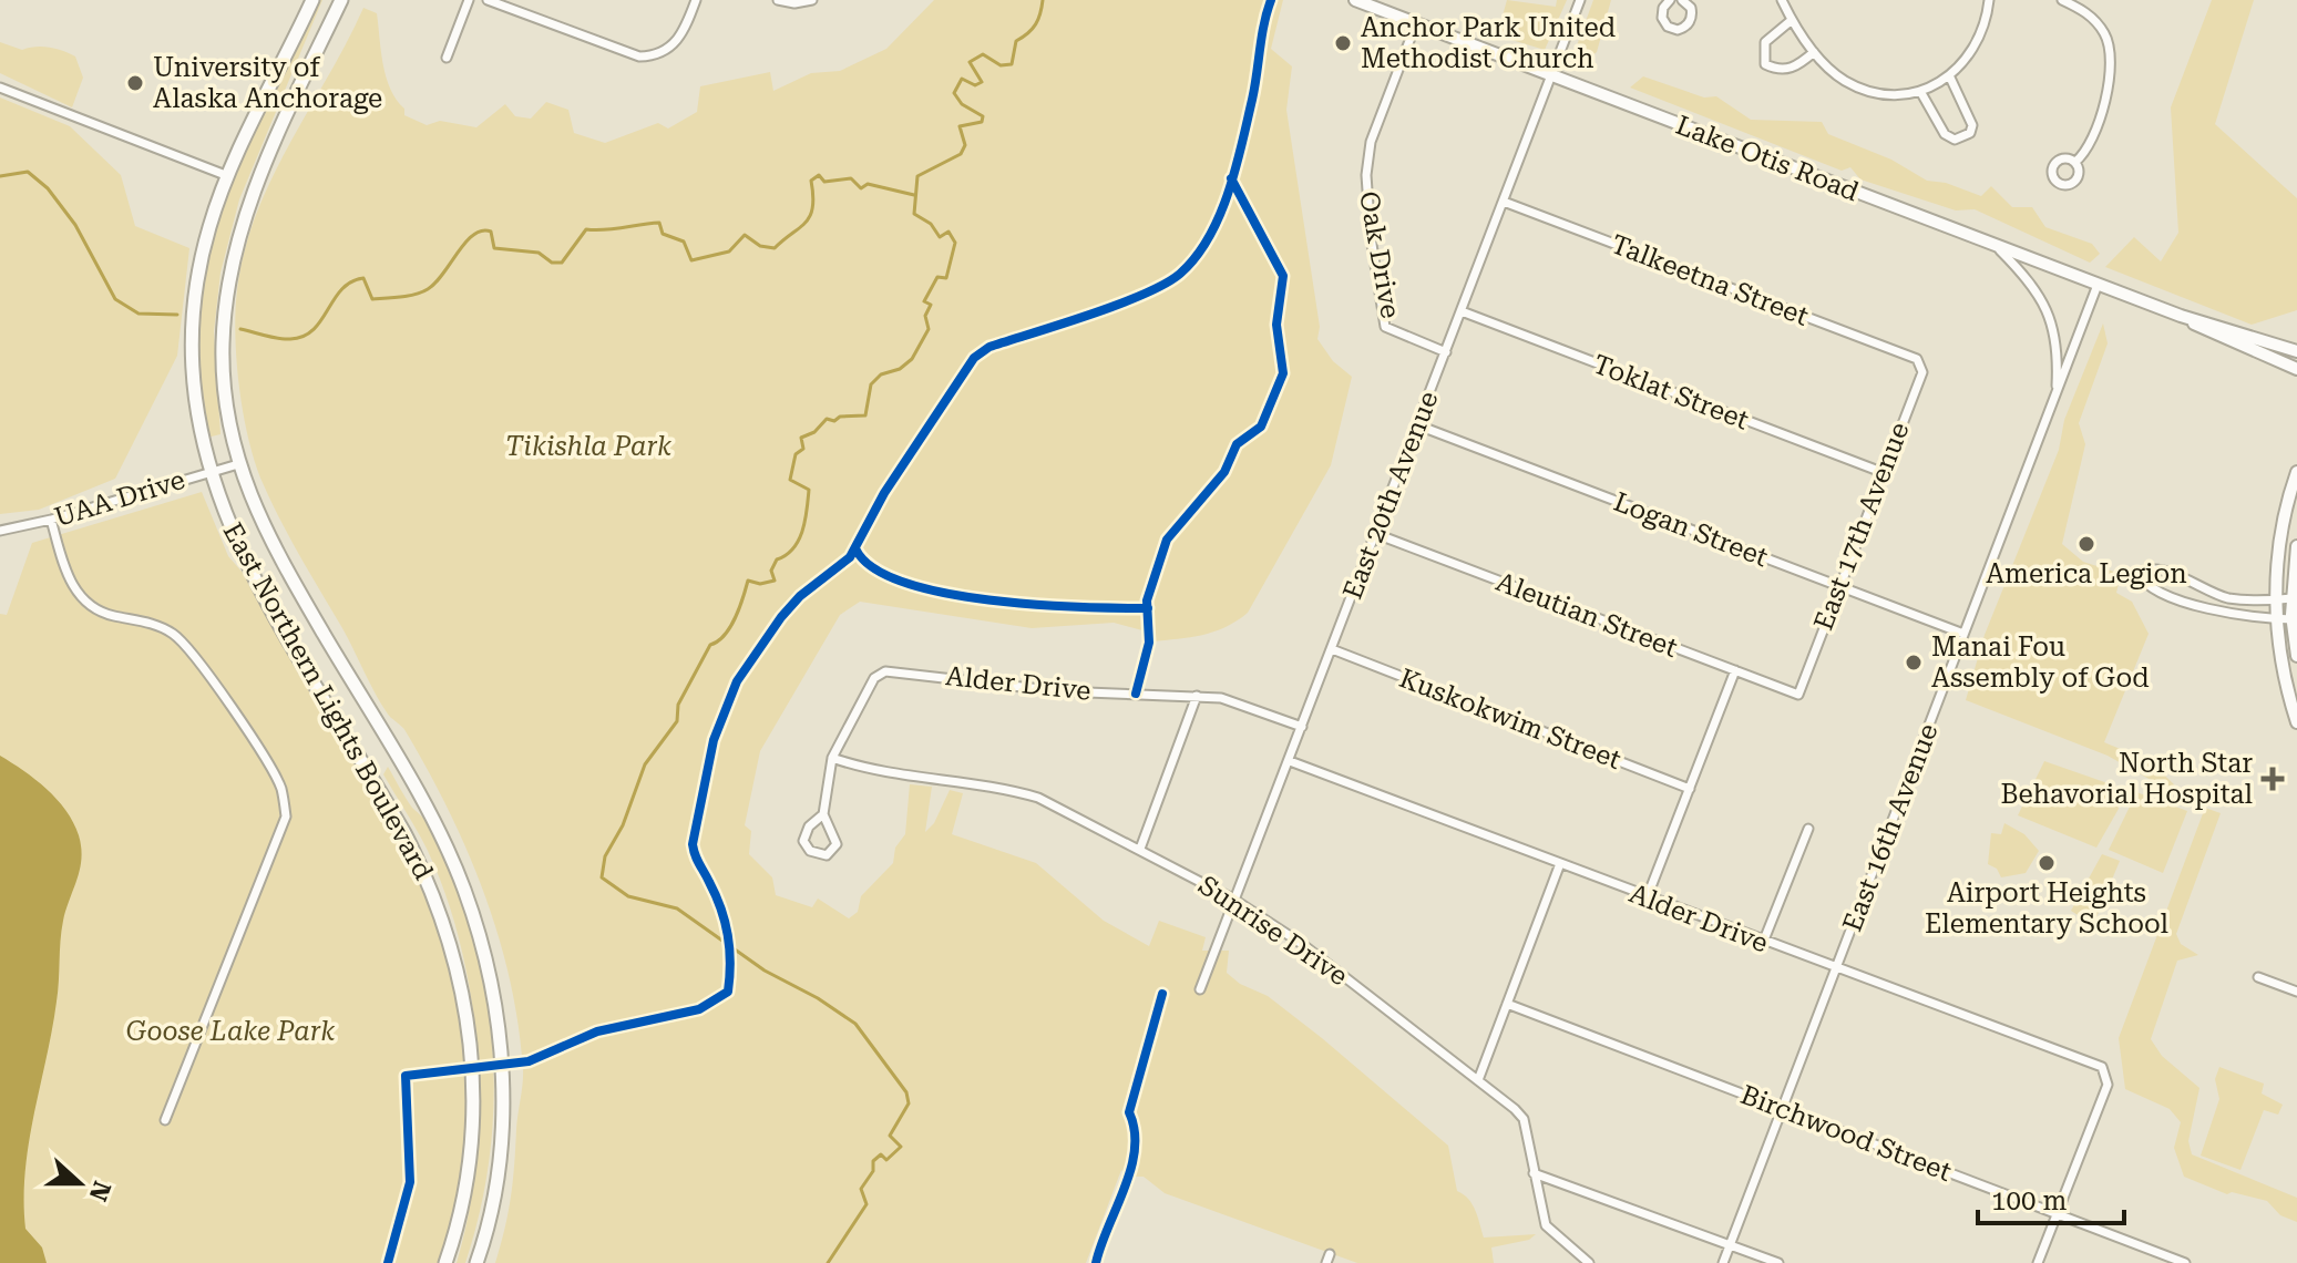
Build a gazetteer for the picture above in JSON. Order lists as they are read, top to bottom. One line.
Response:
{"streets":{"main road":["Lake Otis Road","East Northern Lights Boulevard"],"street":["Oak Drive","Talkeetna Street","Toklat Street","East 20th Avenue","UAA Drive","East 17th Avenue","Logan Street","Aleutian Street","Alder Drive","Kuskokwim Street","East 16th Avenue","Sunrise Drive","Birchwood Street"]},"crossings":[["Lake Otis Road","Oak Drive"],["Lake Otis Road","East 20th Avenue"],["Lake Otis Road","East 16th Avenue"],["Oak Drive","East 20th Avenue"],["Talkeetna Street","East 20th Avenue"],["Talkeetna Street","East 17th Avenue"],["Toklat Street","East 20th Avenue"],["Toklat Street","East 17th Avenue"],["East 20th Avenue","Logan Street"],["East 20th Avenue","Aleutian Street"],["East 20th Avenue","Alder Drive"],["East 20th Avenue","Kuskokwim Street"],["East 20th Avenue","Sunrise Drive"],["UAA Drive","East Northern Lights Boulevard"],["East 17th Avenue","Logan Street"],["East 17th Avenue","Aleutian Street"],["Logan Street","East 16th Avenue"],["Alder Drive","East 16th Avenue"],["Alder Drive","Sunrise Drive"],["Alder Drive","Birchwood Street"],["East 16th Avenue","Birchwood Street"]],"parks":["Tikishla Park","Goose Lake Park"],"places":{"other":["Anchor Park United Methodist Church","University of Alaska Anchorage","America Legion","Manai Fou Assembly of God","Airport Heights Elementary School"],"health":["North Star Behavorial Hospital"]},"scale_bar":"100 m","north":"right"}
